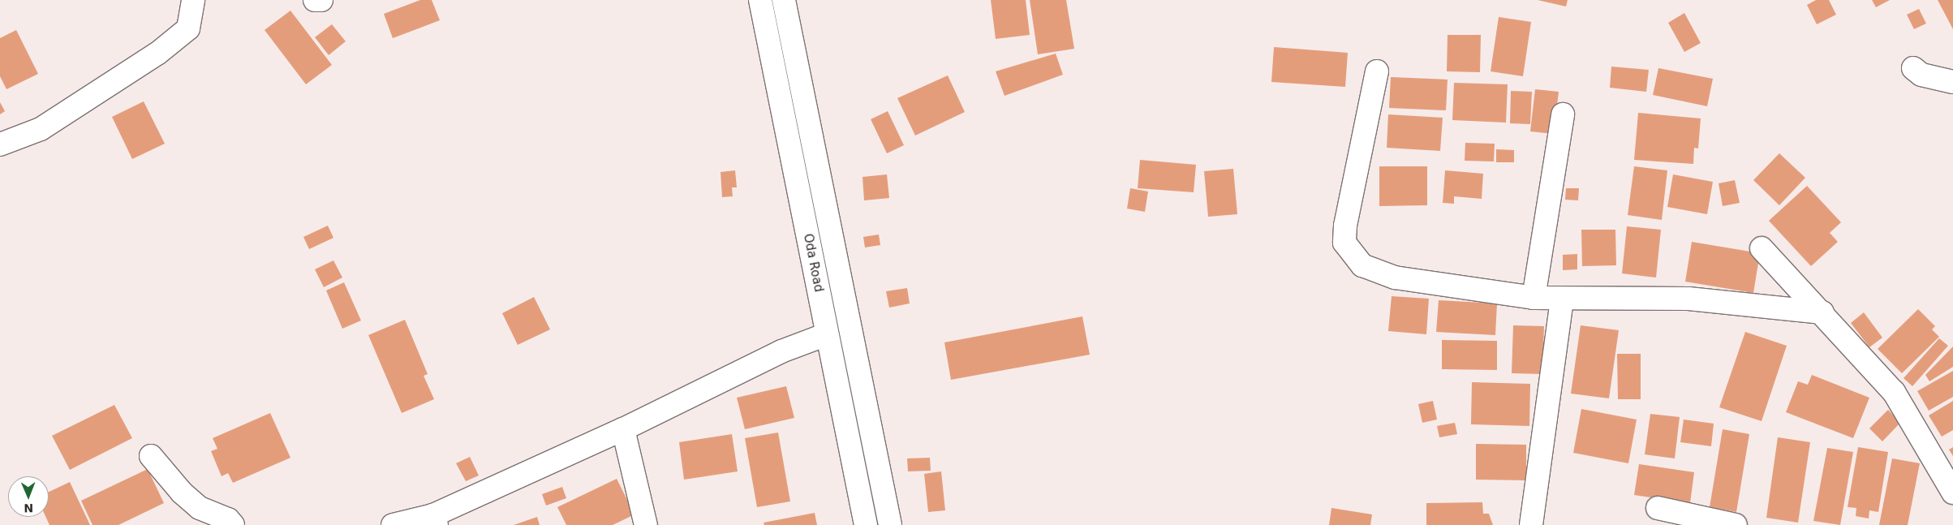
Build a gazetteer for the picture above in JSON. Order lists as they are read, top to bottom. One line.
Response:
{"streets":{"street":["Oda Road"]},"north":"bottom"}
